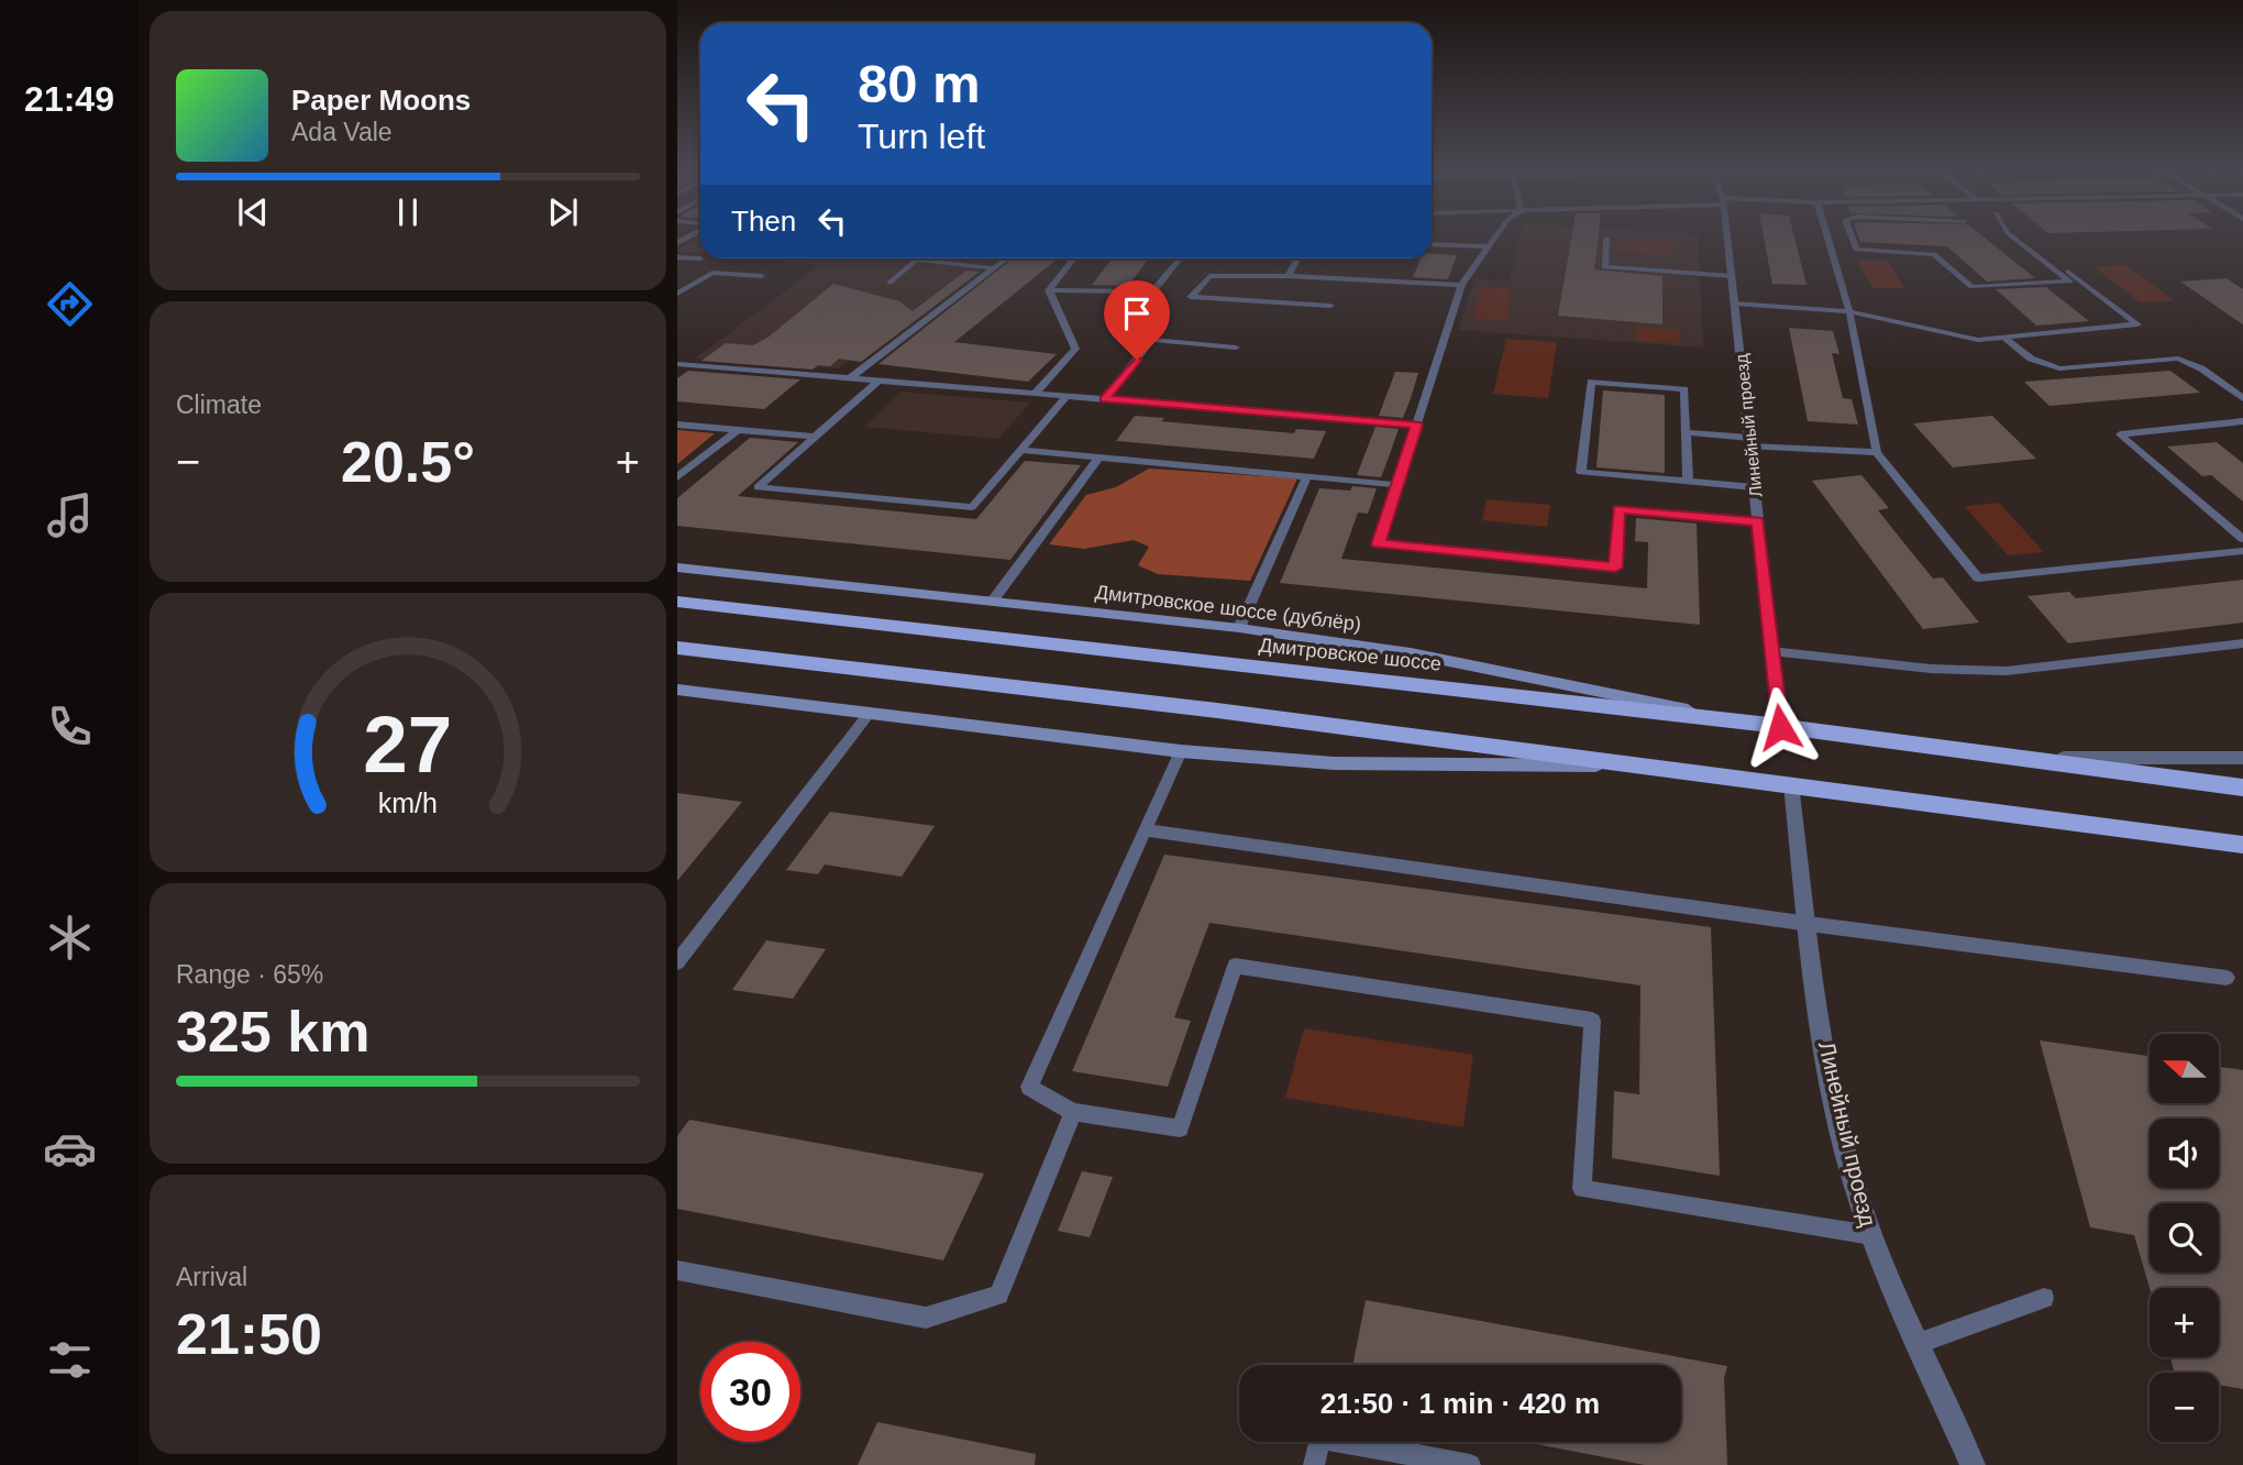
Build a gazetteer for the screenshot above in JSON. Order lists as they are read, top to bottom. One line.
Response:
{"streets":{"main road":["Дмитровское шоссе (дублёр)","Дмитровское шоссе"],"street":["Линейный проезд"]},"crossings":[["Линейный проезд","Дмитровское шоссе (дублёр)"],["Линейный проезд","Дмитровское шоссе"],["Дмитровское шоссе (дублёр)","Дмитровское шоссе"]],"north":"left","page":{"tabs":"21:49","turn":["80 m","Turn left"],"song":["Paper Moons","Ada Vale"],"then":"Then","tile":["Climate",["Range · 65%","325 km"],["Arrival","21:50"]],"heat":["−","20.5°","+"],"map_buttons":["+","−"],"limit":"30","trip":"21:50 · 1 min · 420 m","gauge":["27","km/h"]}}
